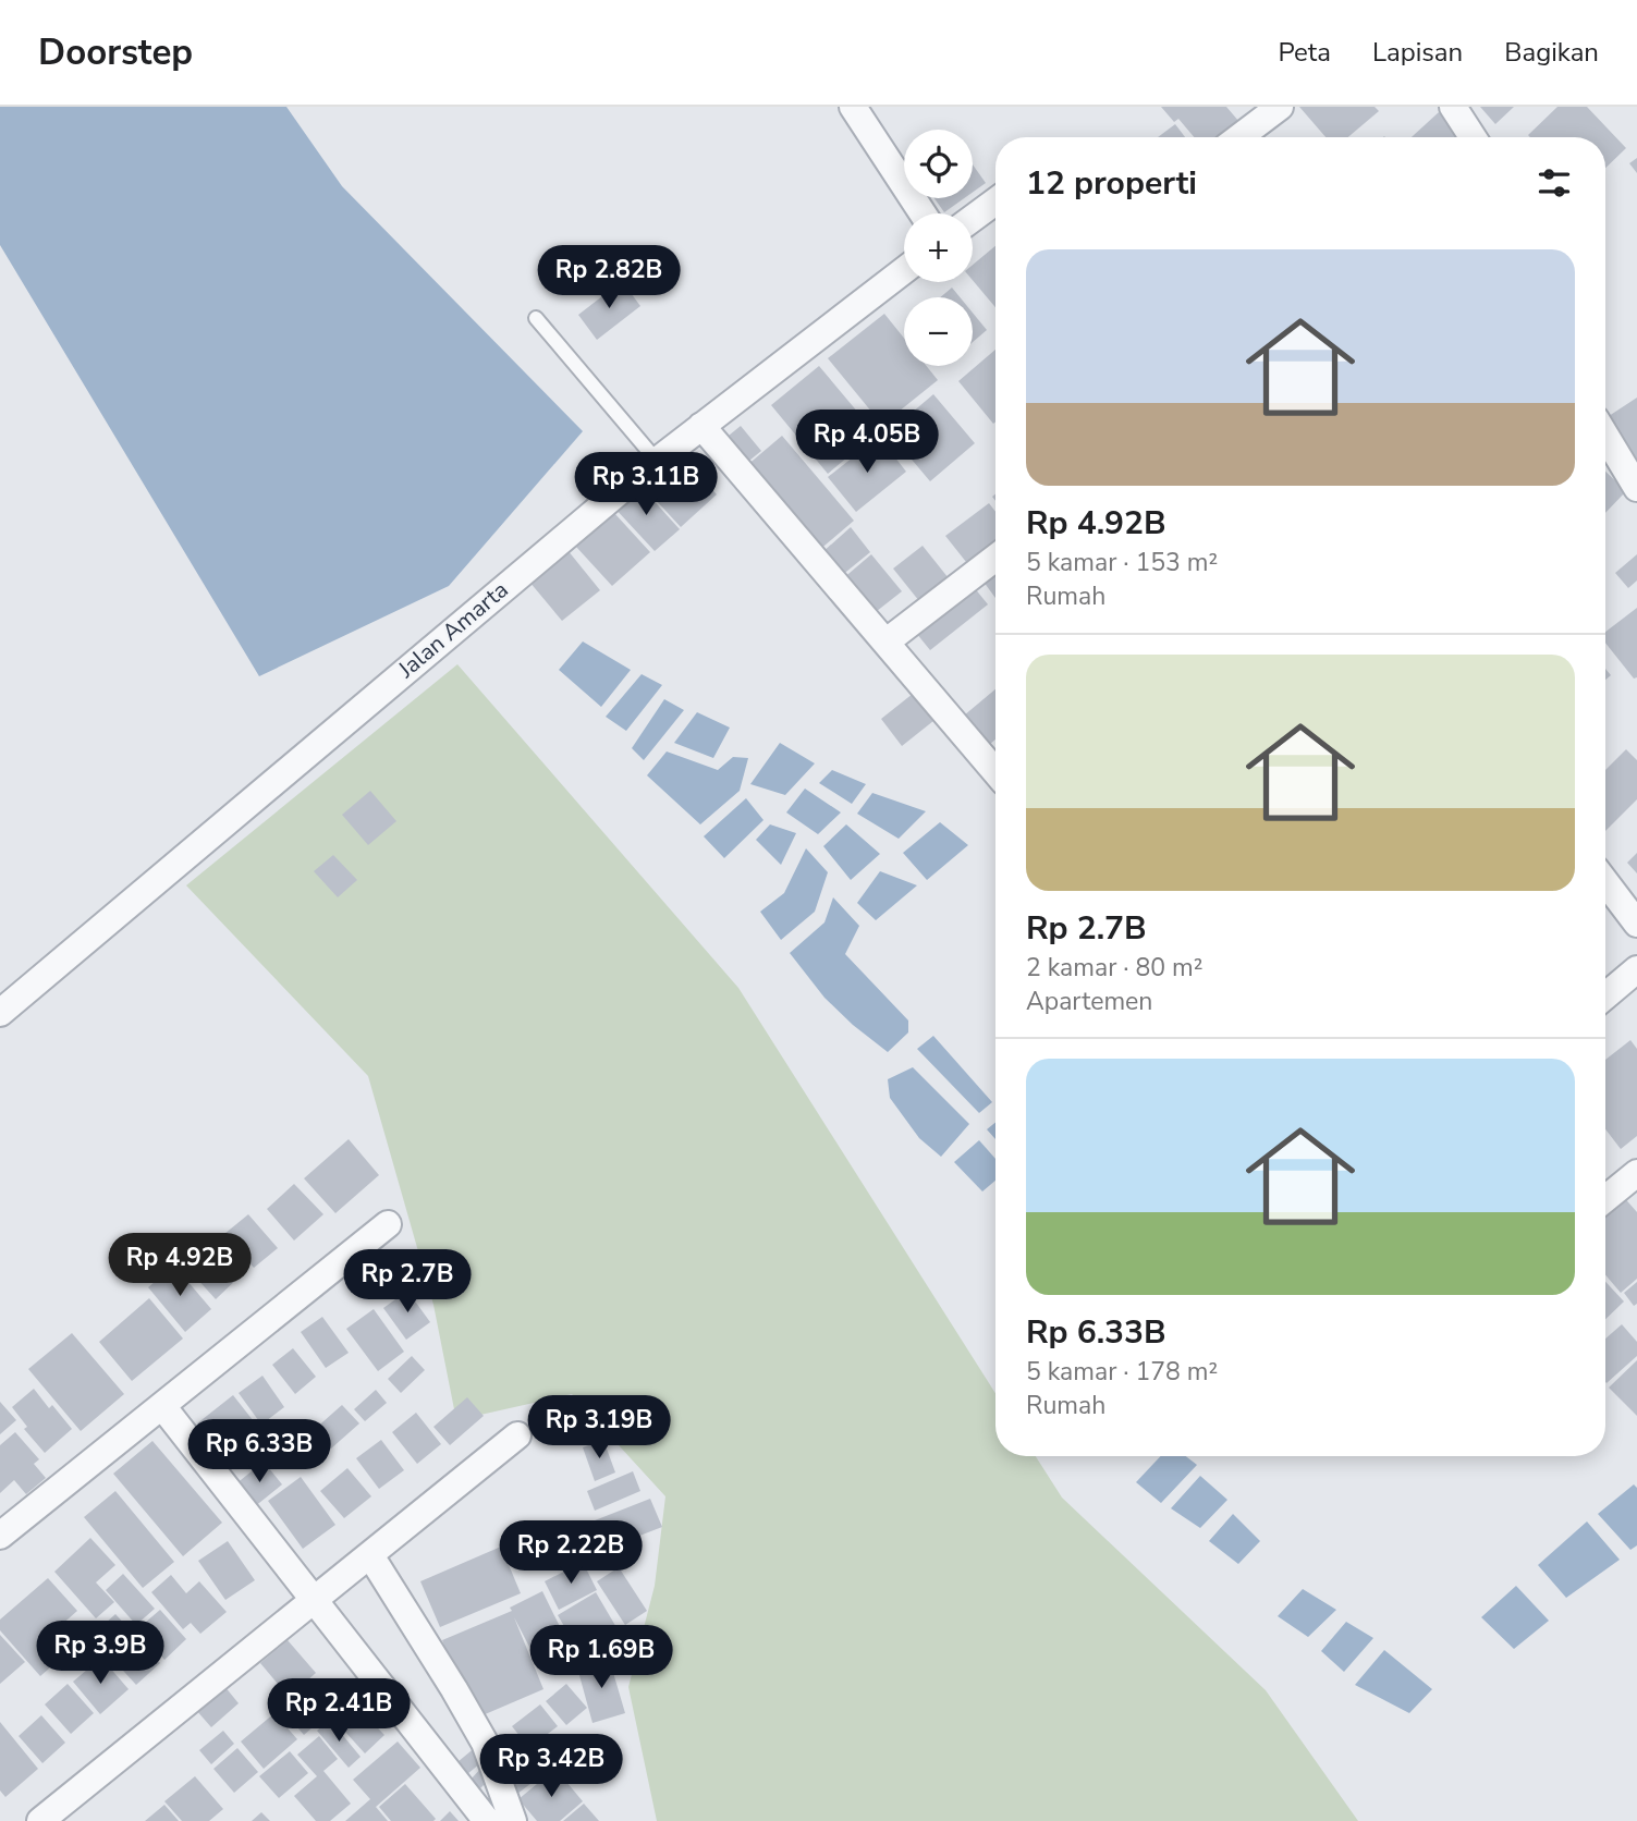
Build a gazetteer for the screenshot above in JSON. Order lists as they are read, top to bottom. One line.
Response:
{"streets":{"street":["Jalan Amarta"]},"page":{"header":"Doorstep","nav":["Peta","Lapisan","Bagikan"],"map_buttons":["+","−"],"heading":"12 properti","list":[{"name":"Rp 4.92B","note":"5 kamar · 153 m² · Rumah"},{"name":"Rp 2.7B","note":"2 kamar · 80 m² · Apartemen"},{"name":"Rp 6.33B","note":"5 kamar · 178 m² · Rumah"}],"price":["Rp 2.82B","Rp 4.05B","Rp 3.11B","Rp 4.92B","Rp 2.7B","Rp 3.19B","Rp 6.33B","Rp 2.22B","Rp 3.9B","Rp 1.69B","Rp 2.41B","Rp 3.42B"]}}
